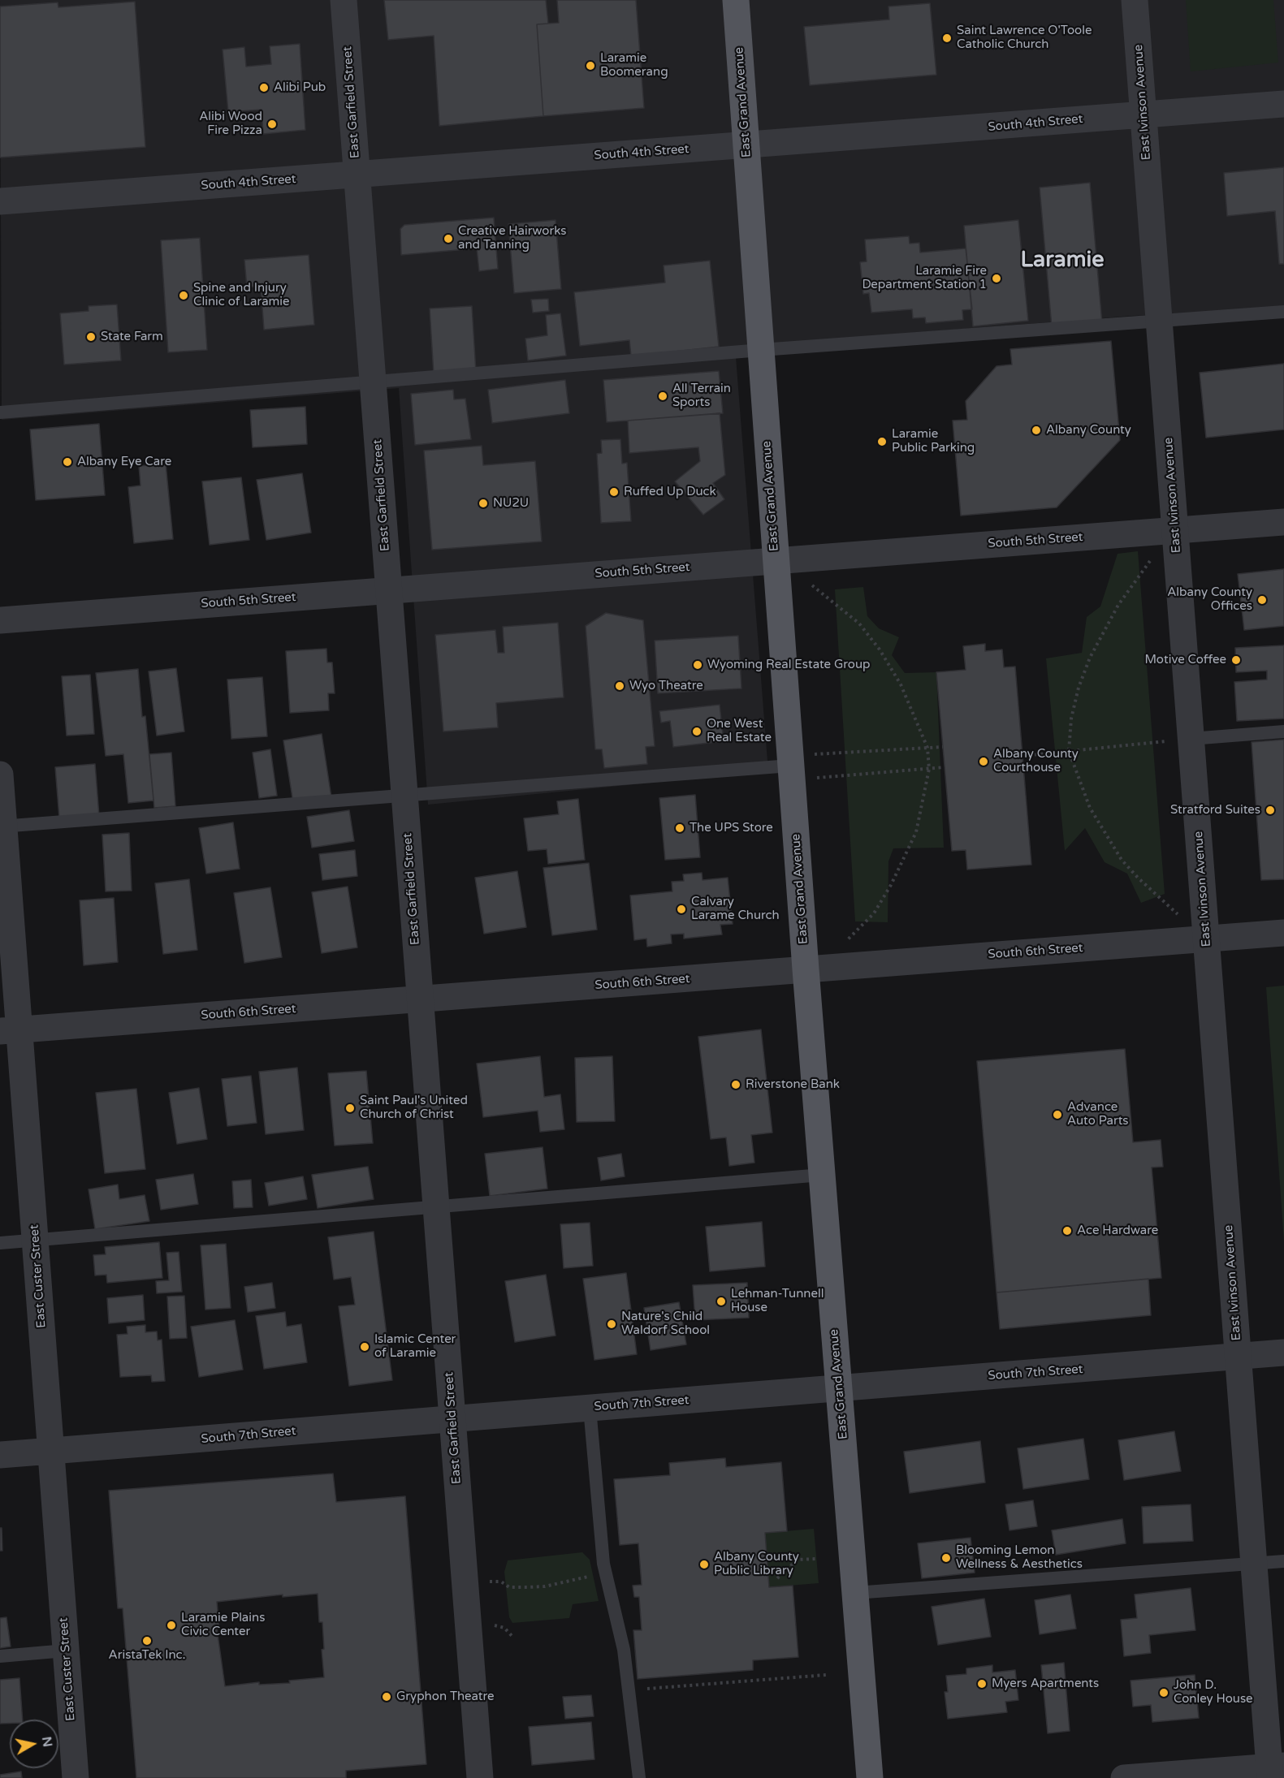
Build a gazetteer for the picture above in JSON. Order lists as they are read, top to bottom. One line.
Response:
{"streets":{"main road":["East Grand Avenue"],"street":["East Garfield Street","East Ivinson Avenue","South 4th Street","South 5th Street","South 6th Street","East Custer Street","South 7th Street"]},"crossings":[["East Garfield Street","South 4th Street"],["East Garfield Street","South 5th Street"],["East Garfield Street","South 6th Street"],["East Garfield Street","South 7th Street"],["East Grand Avenue","South 4th Street"],["East Grand Avenue","South 5th Street"],["East Grand Avenue","South 6th Street"],["East Grand Avenue","South 7th Street"],["East Ivinson Avenue","South 4th Street"],["East Ivinson Avenue","South 5th Street"],["East Ivinson Avenue","South 6th Street"],["East Ivinson Avenue","South 7th Street"],["South 6th Street","East Custer Street"],["East Custer Street","South 7th Street"]],"districts":["Laramie"],"places":["Saint Lawrence O'Toole Catholic Church","Laramie Boomerang","Alibi Pub","Alibi Wood Fire Pizza","Creative Hairworks and Tanning","Laramie Fire Department Station 1","Spine and Injury Clinic of Laramie","State Farm","All Terrain Sports","Albany County","Laramie Public Parking","Albany Eye Care","Ruffed Up Duck","NU2U","Albany County Offices","Motive Coffee","Wyoming Real Estate Group","Wyo Theatre","One West Real Estate","Albany County Courthouse","Stratford Suites","The UPS Store","Calvary Larame Church","Riverstone Bank","Saint Paul's United Church of Christ","Advance Auto Parts","Ace Hardware","Lehman-Tunnell House","Nature's Child Waldorf School","Islamic Center of Laramie","Blooming Lemon Wellness & Aesthetics","Albany County Public Library","Laramie Plains Civic Center","AristaTek Inc.","Myers Apartments","John D. Conley House","Gryphon Theatre"],"north":"right"}
